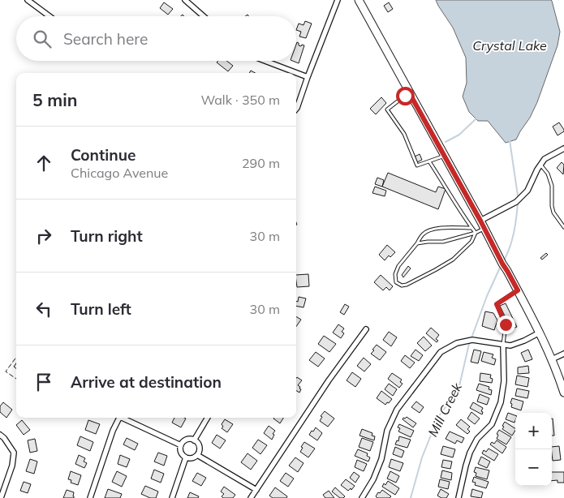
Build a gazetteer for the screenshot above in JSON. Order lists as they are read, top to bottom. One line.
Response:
{"water":["Crystal Lake","Mill Creek"],"page":{"search":"Search here","heading":["5 min","Walk · 350 m"],"list":[["Continue","Chicago Avenue","290 m"],["Turn right","30 m"],["Turn left","30 m"],"Arrive at destination"],"map_buttons":["+","−"]}}
